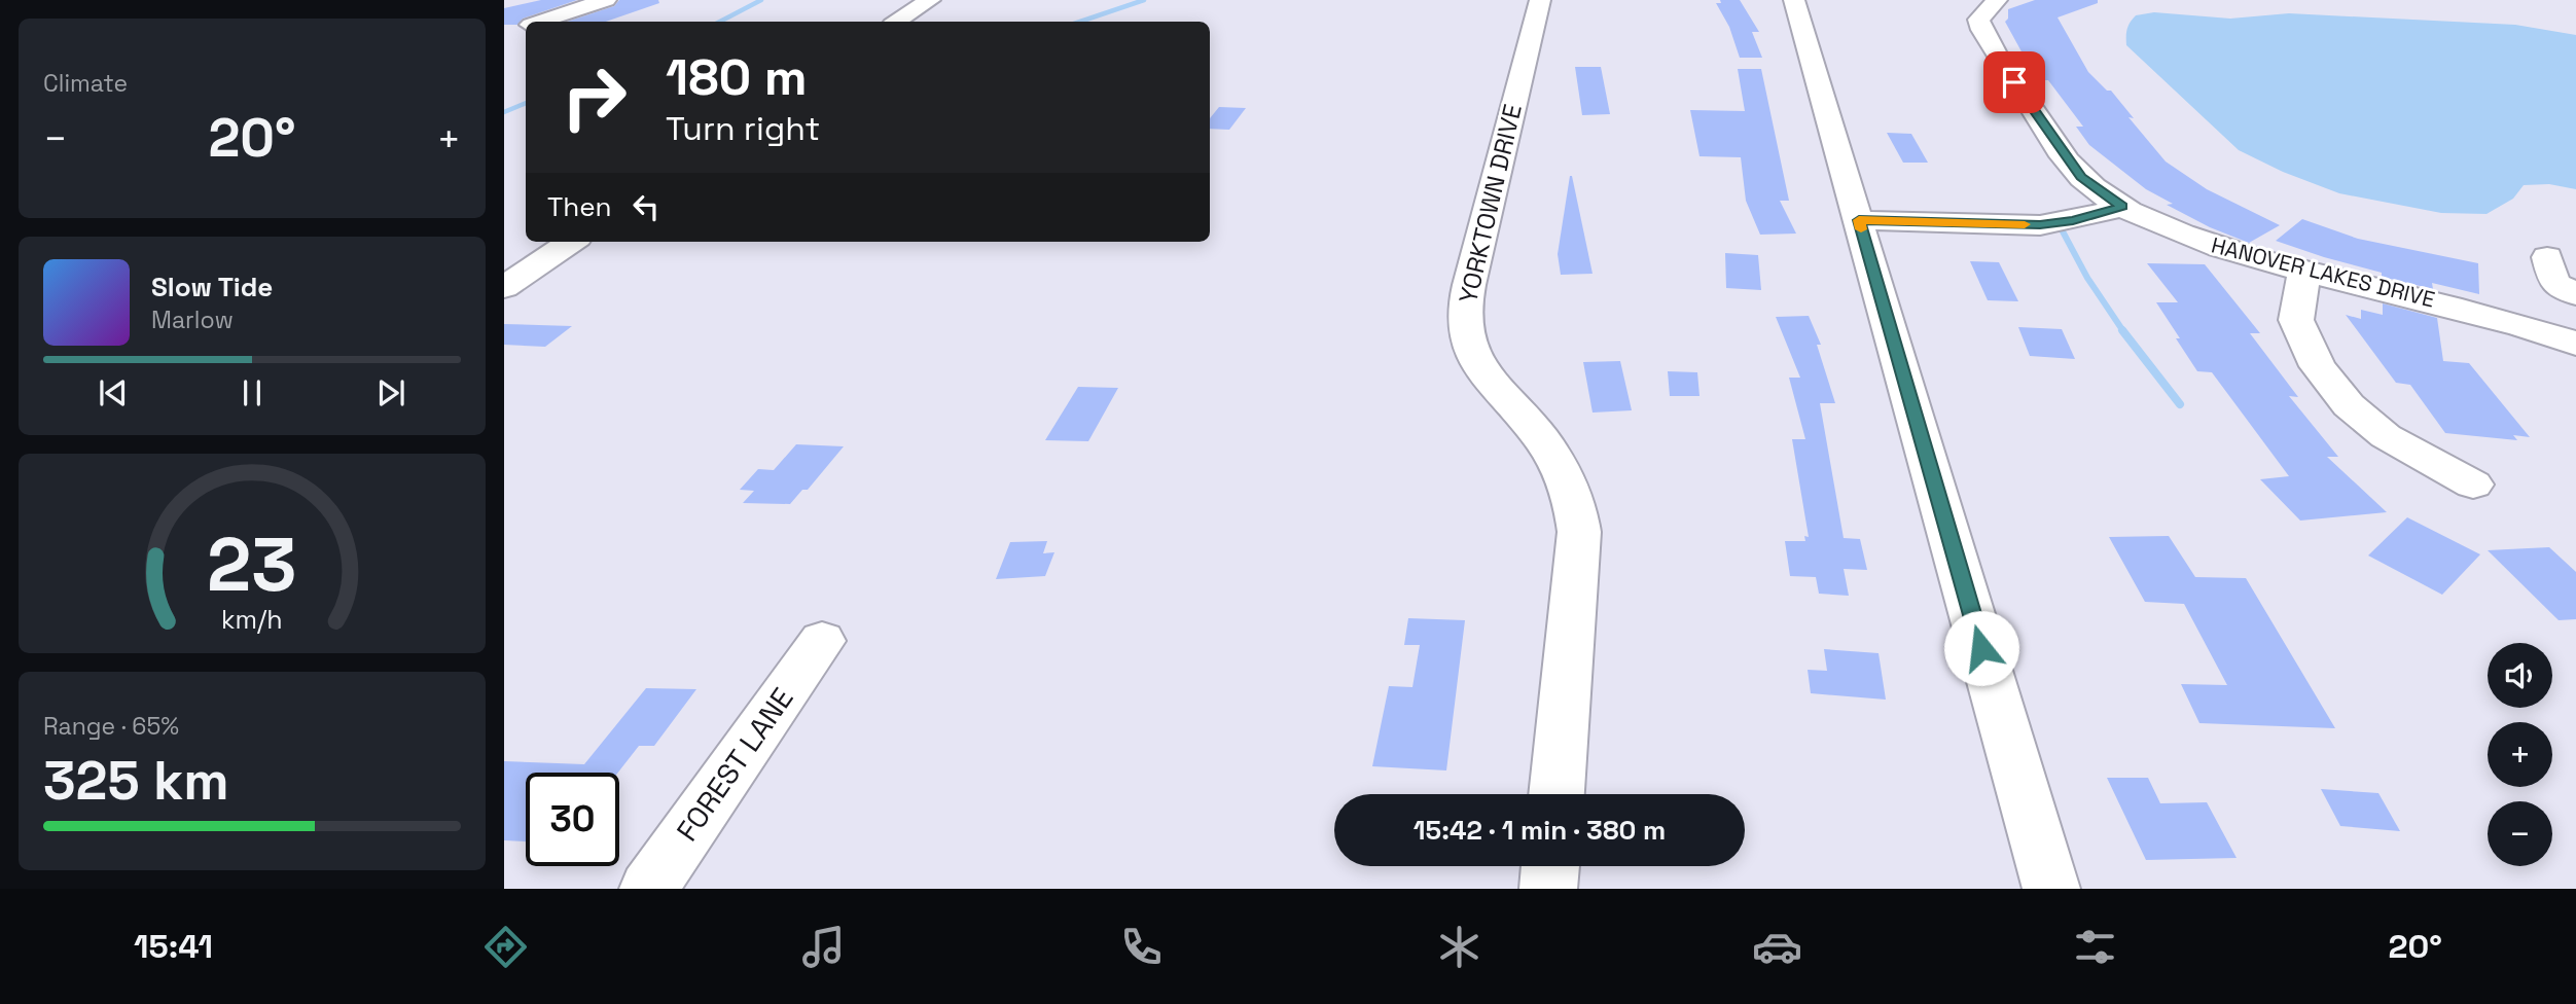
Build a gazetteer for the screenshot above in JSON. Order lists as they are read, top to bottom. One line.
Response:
{"streets":{"street":["YORKTOWN DRIVE","HANOVER LAKES DRIVE","FOREST LANE"]},"page":{"tile":["Climate",["Range · 65%","325 km"]],"turn":["180 m","Turn right"],"heat":["−","20°","+"],"then":"Then","song":["Slow Tide","Marlow"],"map_buttons":["+","−"],"limit":"30","trip":"15:42 · 1 min · 380 m","tabs":["15:41","20°"],"gauge":["23","km/h"]}}
